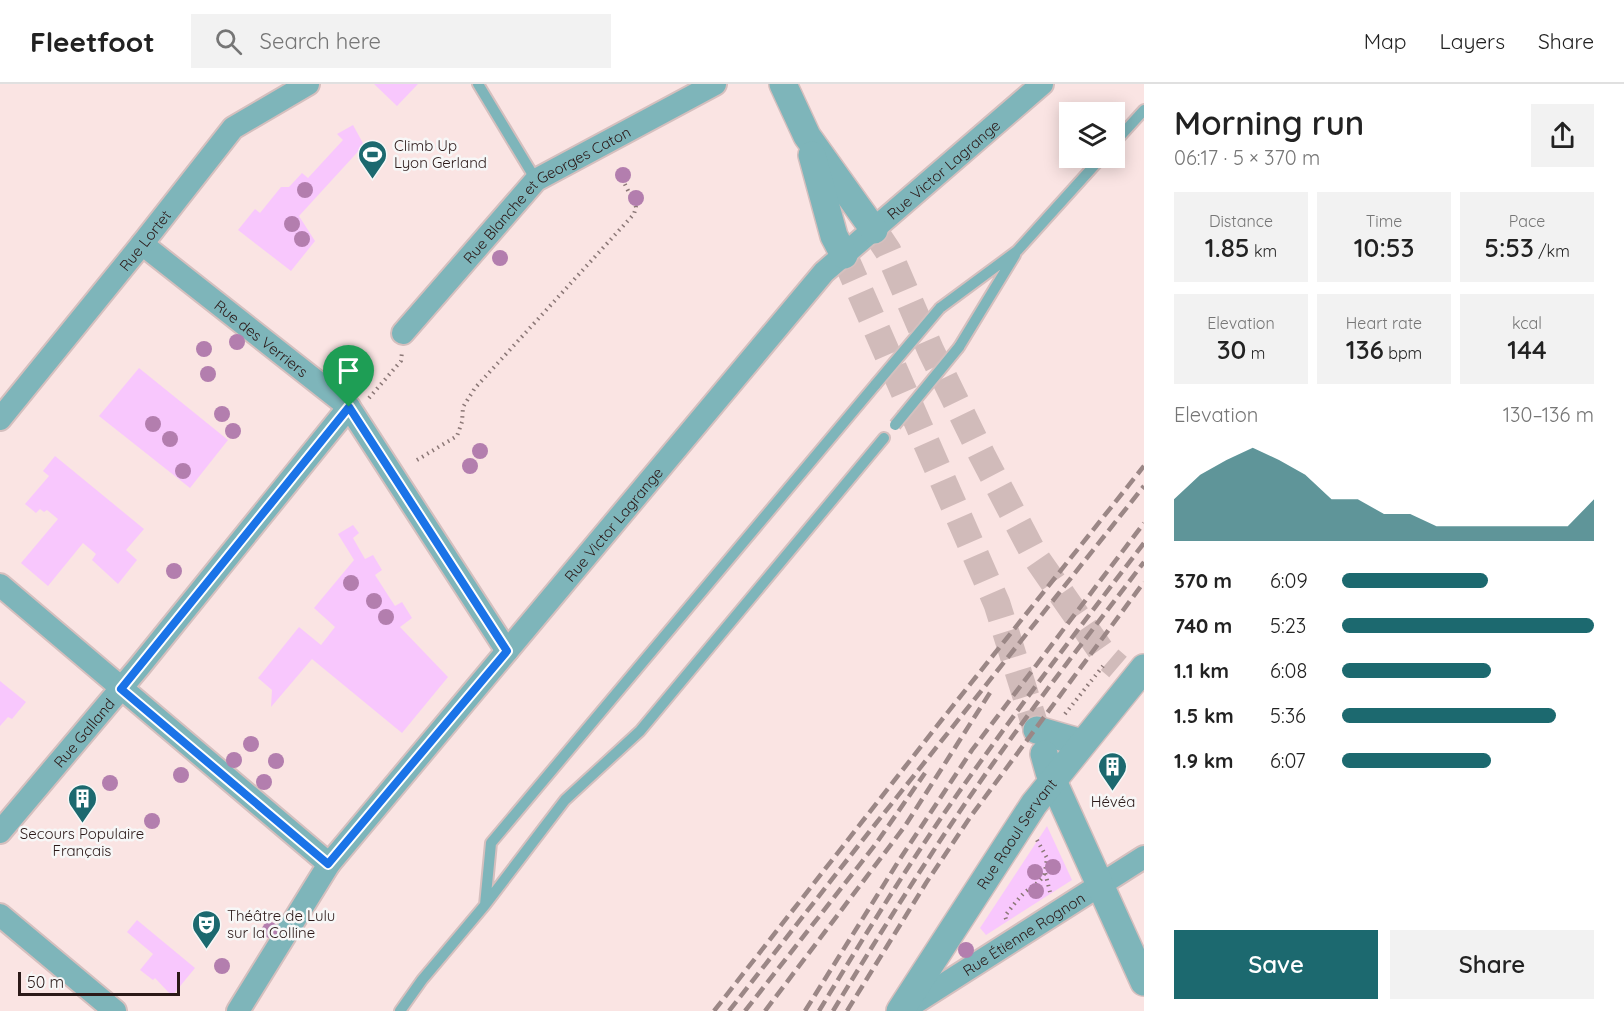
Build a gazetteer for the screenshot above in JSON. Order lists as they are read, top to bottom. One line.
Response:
{"streets":{"street":["Rue Victor Lagrange","Rue Blanche et Georges Caton","Rue Lortet","Rue des Verriers","Rue Galland","Rue Raoul Servant","Rue Étienne Rognon"]},"crossings":[["Rue Victor Lagrange","Rue des Verriers"],["Rue Lortet","Rue des Verriers"],["Rue des Verriers","Rue Galland"],["Rue Raoul Servant","Rue Étienne Rognon"]],"places":{"sports":["Climb Up Lyon Gerland"],"building":["Hévéa","Secours Populaire Français"],"theatre":["Théâtre de Lulu sur la Colline"]},"scale_bar":"50 m","page":{"header":"Fleetfoot","search":"Search here","nav":["Map","Layers","Share"],"heading":["Morning run","06:17 · 5 × 370 m"],"stats":[["Distance","1.85 km"],["Time","10:53"],["Pace","5:53 /km"],["Elevation","30 m"],["Heart rate","136 bpm"],["kcal","144"]],"chart":["Elevation","130–136 m"],"list":[{"name":"370 m","note":"6:09"},{"name":"740 m","note":"5:23"},{"name":"1.1 km","note":"6:08"},{"name":"1.5 km","note":"5:36"},{"name":"1.9 km","note":"6:07"}],"buttons":["Save","Share"],"scale":"50 m"}}
